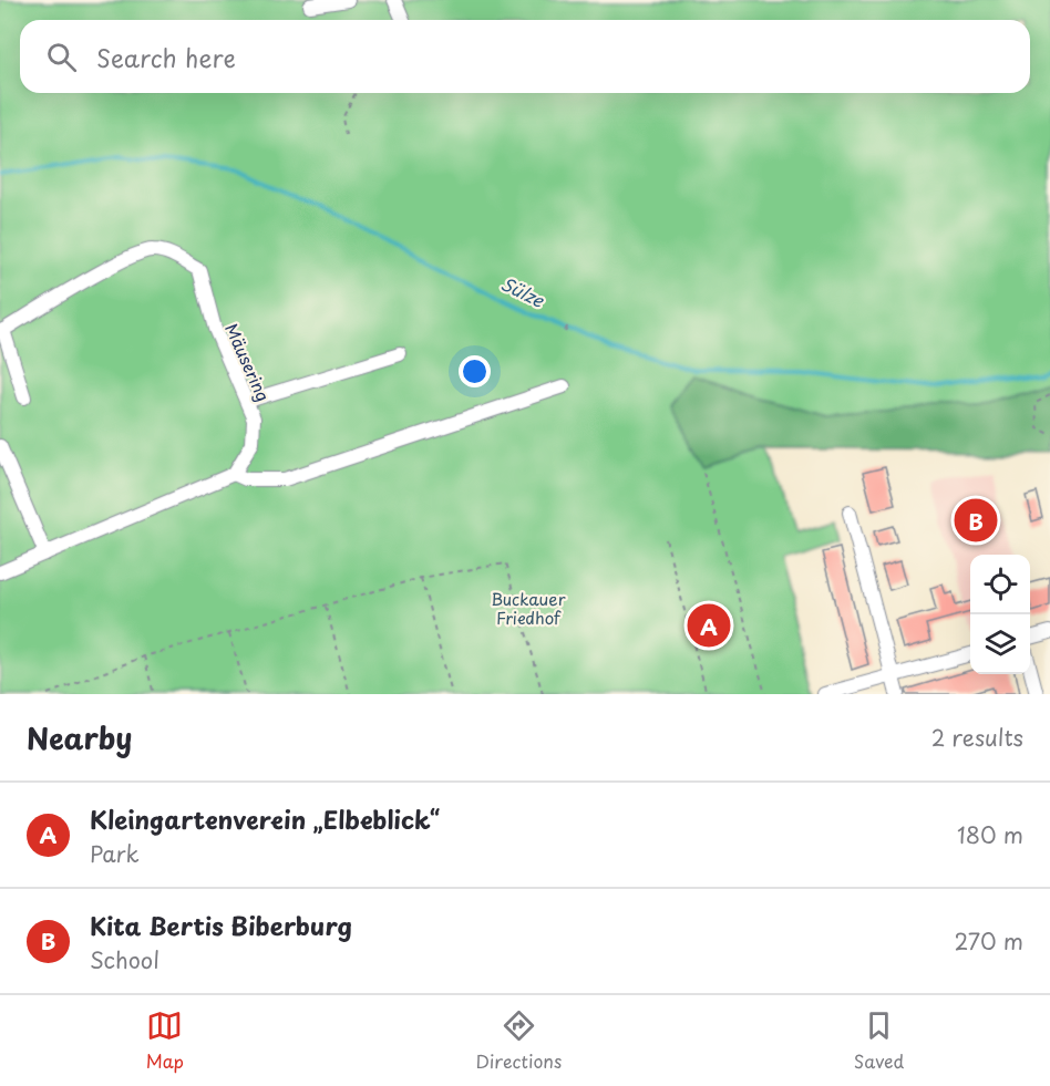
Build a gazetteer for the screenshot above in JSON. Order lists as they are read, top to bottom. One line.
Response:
{"streets":{"street":["Mäusering"]},"water":["Sülze"],"parks":["Buckauer Friedhof"],"page":{"search":"Search here","pins":["B","A"],"heading":["Nearby","2 results"],"list":[{"mark":"A","name":"Kleingartenverein „Elbeblick“","note":"Park","value":"180 m"},{"mark":"B","name":"Kita Bertis Biberburg","note":"School","value":"270 m"}],"nav":["Map","Directions","Saved"]}}
